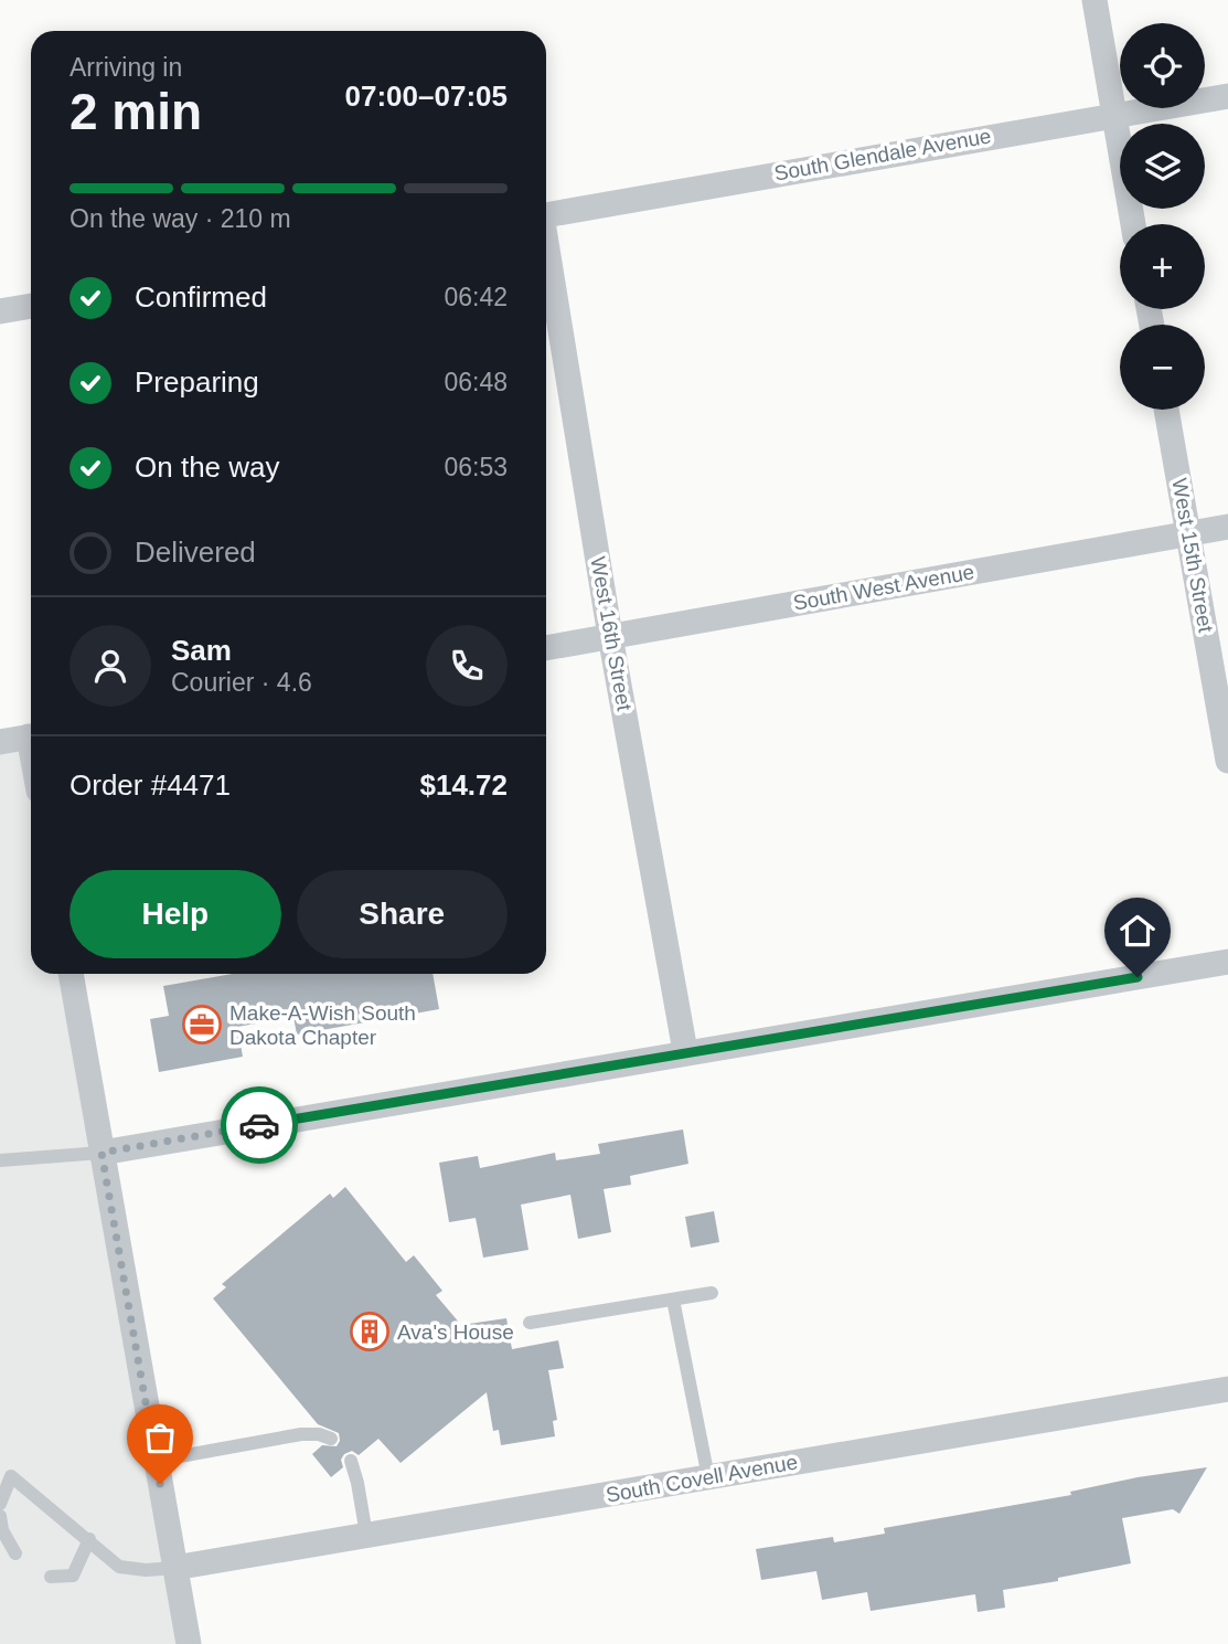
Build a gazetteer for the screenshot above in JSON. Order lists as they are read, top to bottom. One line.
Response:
{"streets":{"street":["South Glendale Avenue","West 15th Street","South West Avenue","West 16th Street","South Covell Avenue"]},"crossings":[["West 15th Street","South West Avenue"],["South West Avenue","West 16th Street"]],"places":{"office":["Make-A-Wish South Dakota Chapter"],"building":["Ava's House"]},"page":{"map_buttons":["+","−"],"heading":["2 min","Arriving in","07:00–07:05"],"panel":["Sam","Courier · 4.6","Order #4471","$14.72"],"bar":"On the way · 210 m","list":[["Confirmed","06:42"],["Preparing","06:48"],["On the way","06:53"],"Delivered"],"buttons":["Help","Share"]}}
